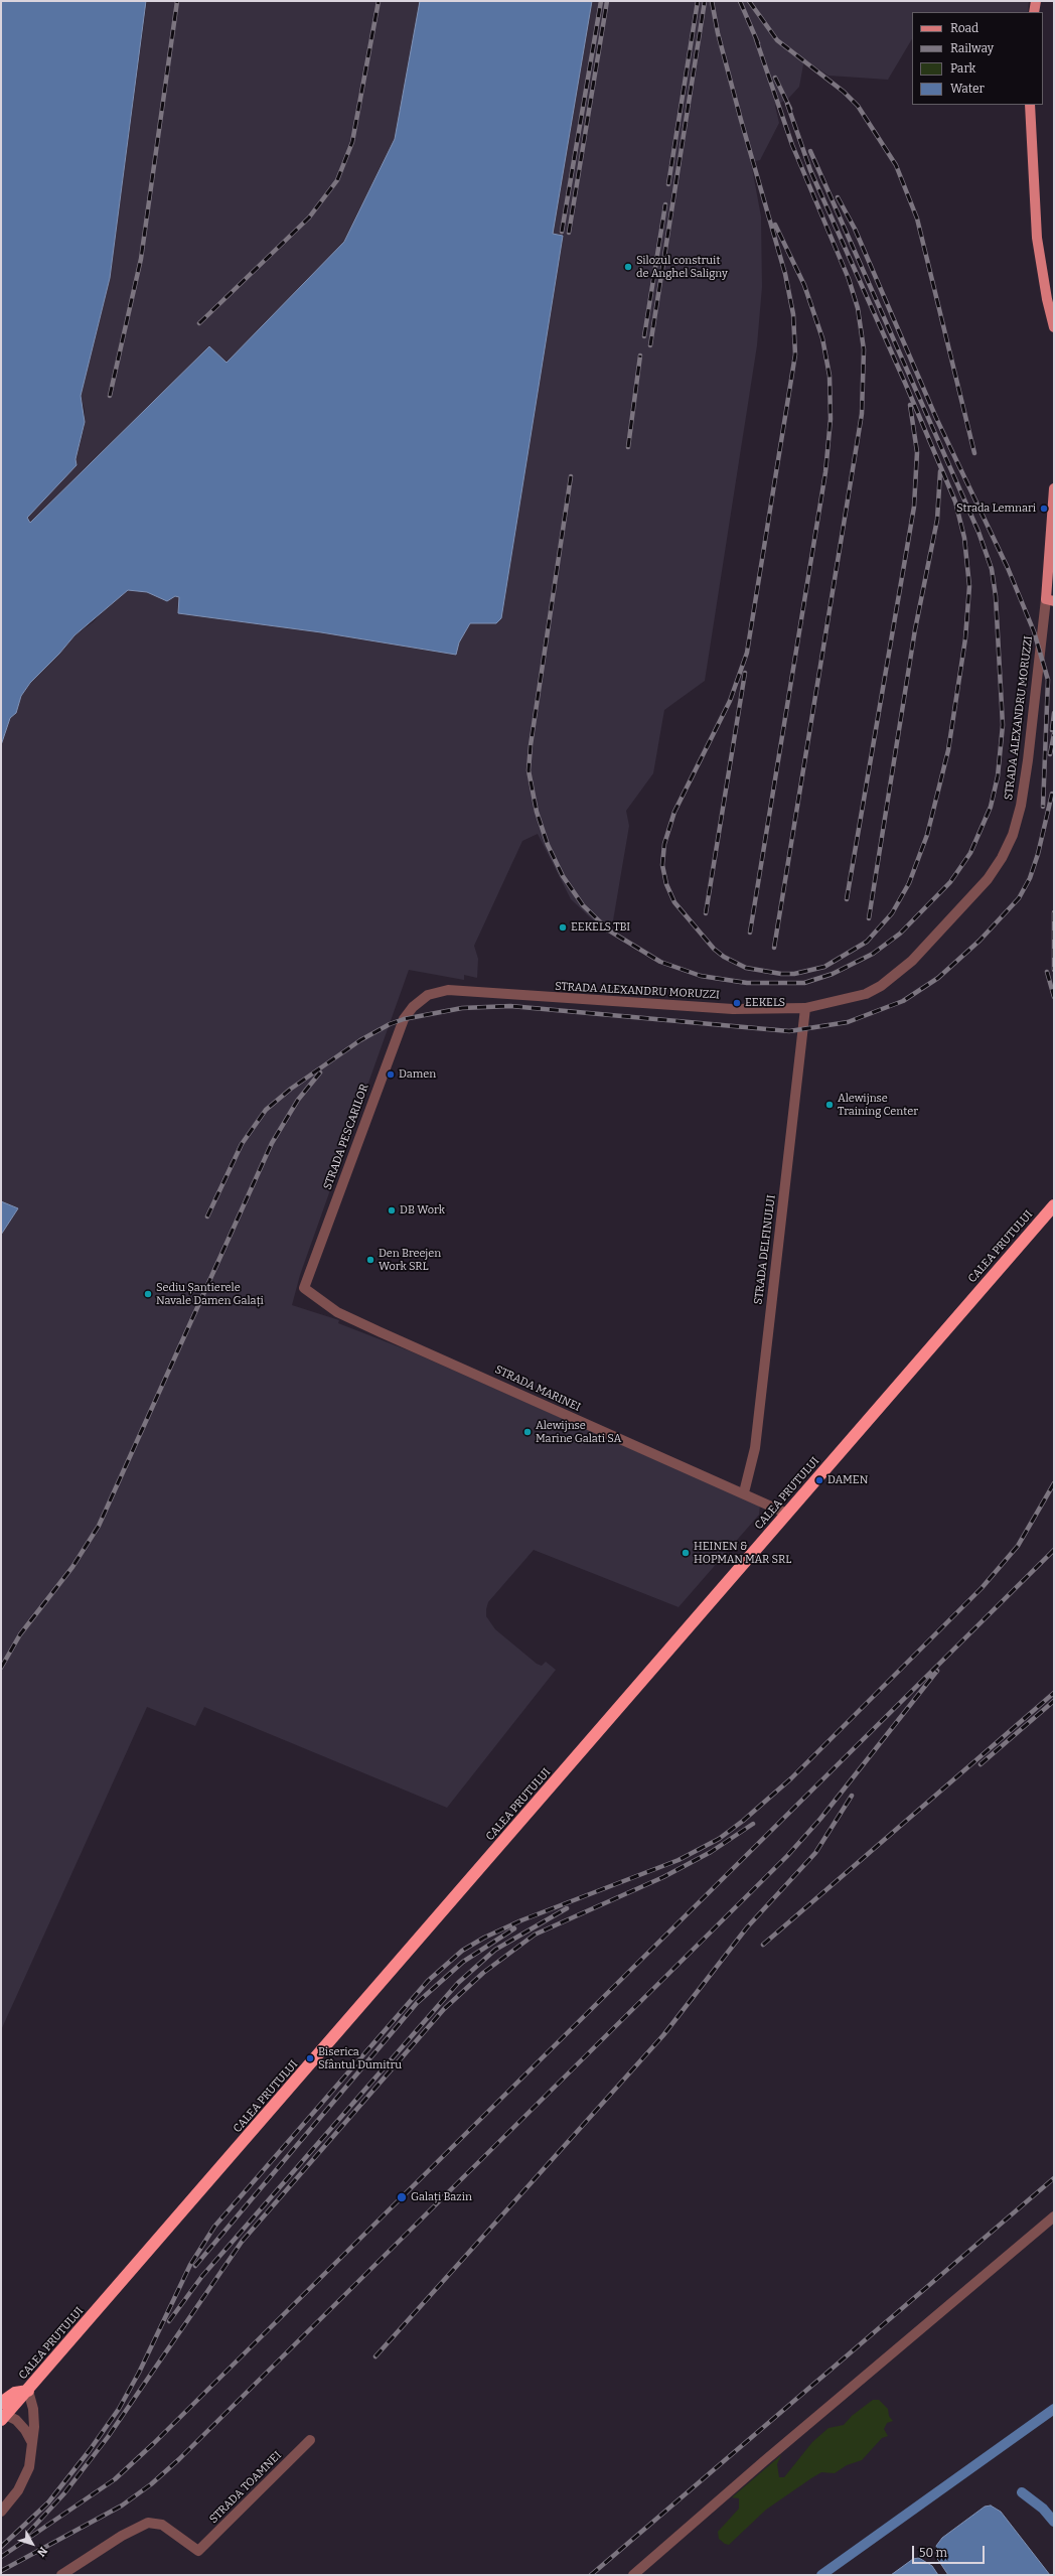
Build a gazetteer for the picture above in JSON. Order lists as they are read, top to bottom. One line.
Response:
{"streets":{"highway":["CALEA PRUTULUI"],"main road":["STRADA ALEXANDRU MORUZZI"],"street":["STRADA PESCARILOR","STRADA DELFINULUI","STRADA MARINEI","STRADA TOAMNEI"]},"crossings":[["STRADA ALEXANDRU MORUZZI","STRADA PESCARILOR"],["STRADA ALEXANDRU MORUZZI","STRADA DELFINULUI"],["STRADA PESCARILOR","STRADA MARINEI"],["CALEA PRUTULUI","STRADA MARINEI"],["STRADA DELFINULUI","STRADA MARINEI"]],"places":["Silozul construit de Anghel Saligny","Strada Lemnari","EEKELS TBI","EEKELS","Damen","Alewijnse Training Center","DB Work","Den Breejen Work SRL","Sediu Șantierele Navale Damen Galați","Alewijnse Marine Galati SA","DAMEN","HEINEN & HOPMAN MAR SRL","Biserica Sfântul Dumitru","Galați Bazin"],"legend":["Road","Railway","Park","Water"],"scale_bar":"50 m","north":"bottom right"}
